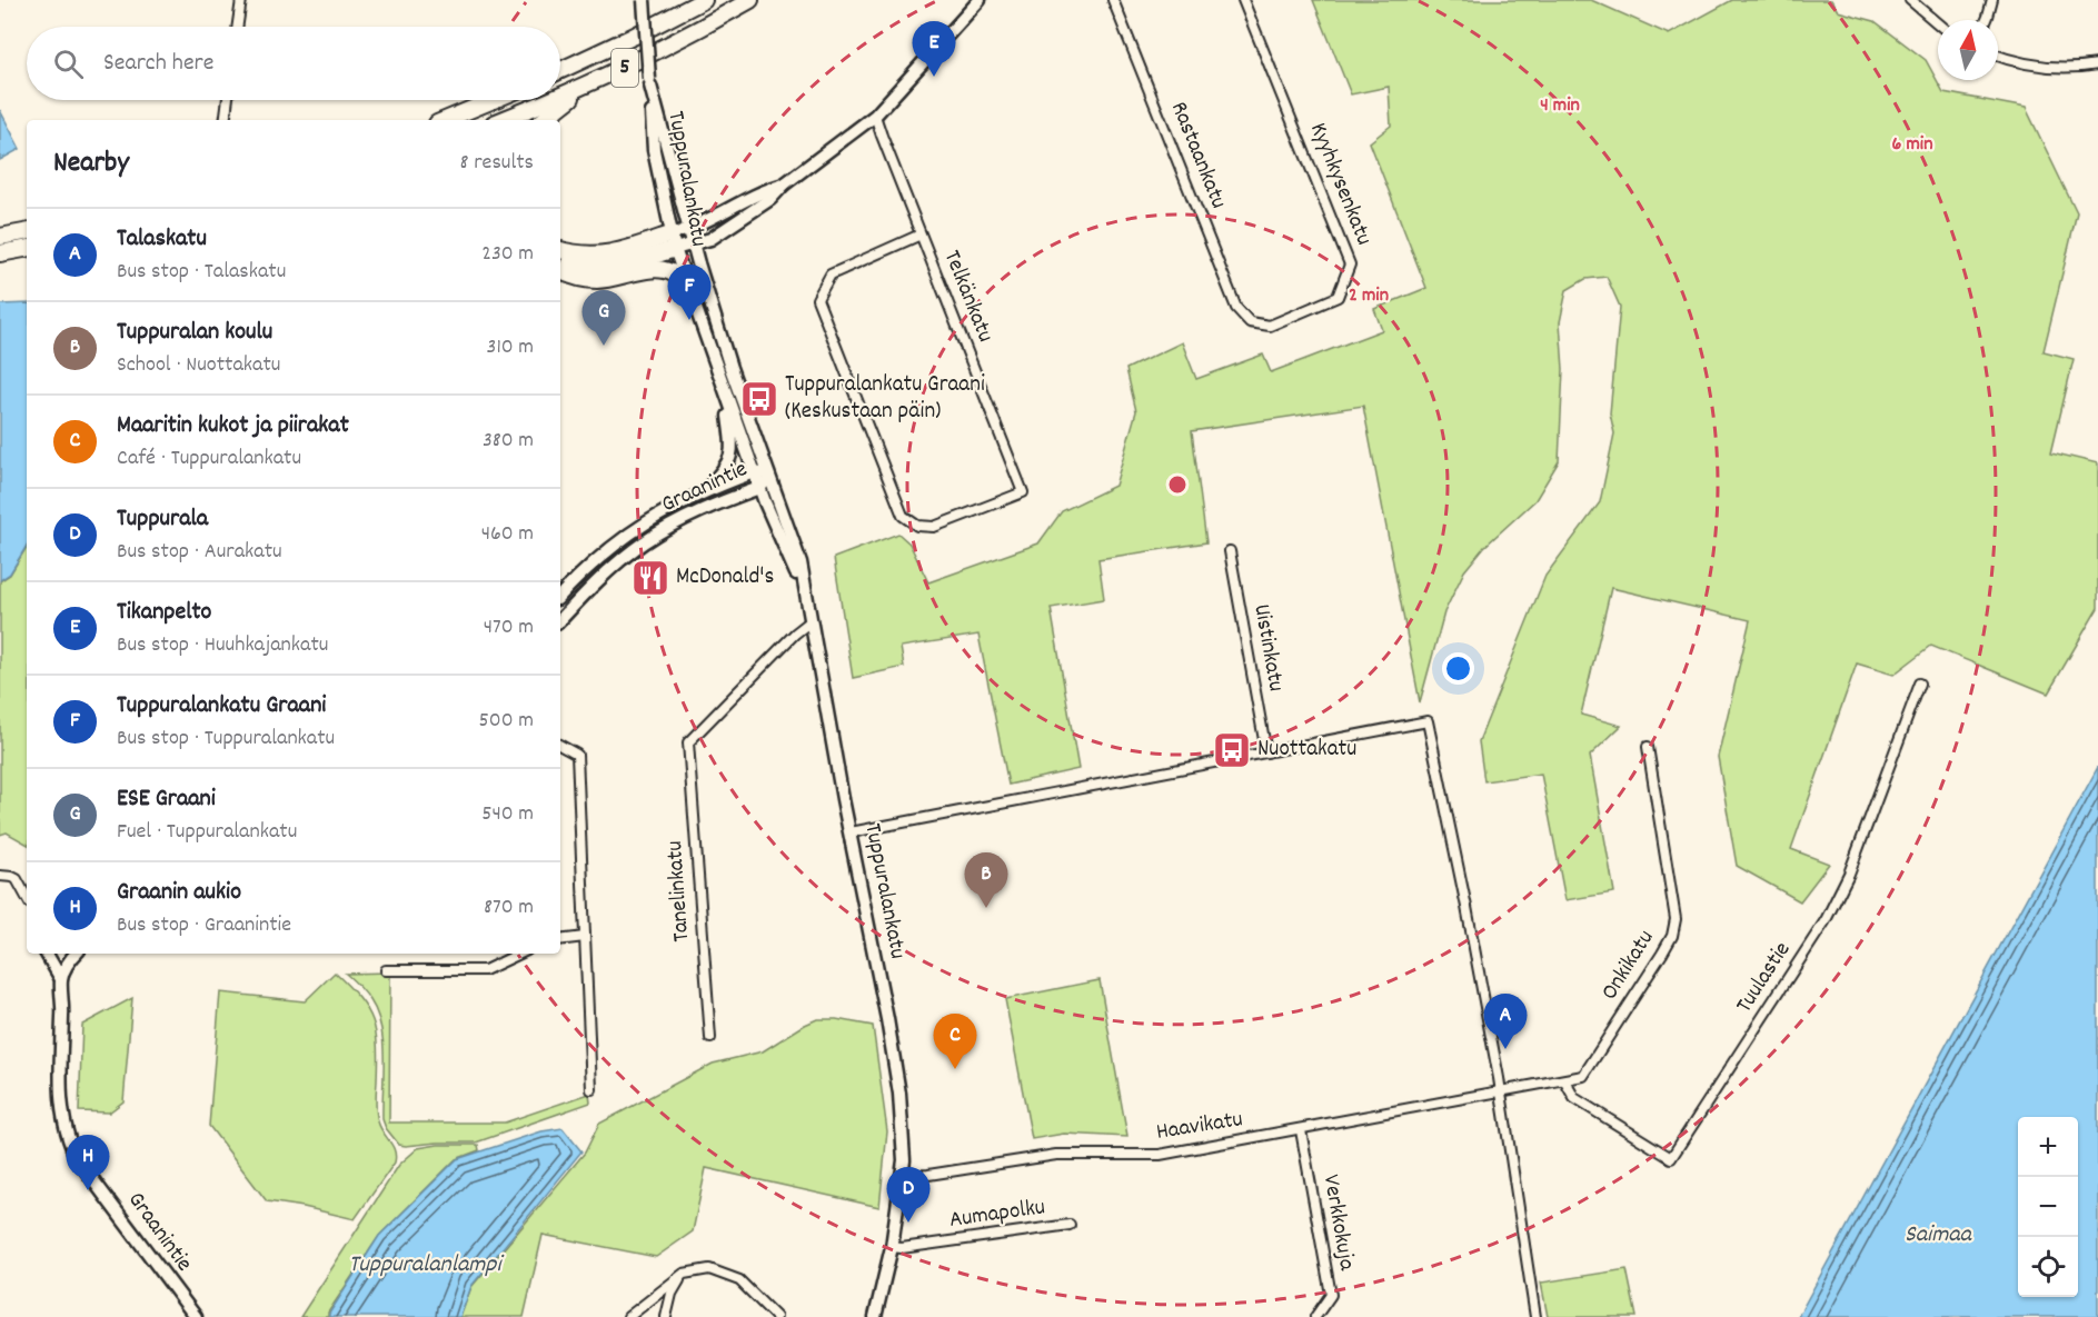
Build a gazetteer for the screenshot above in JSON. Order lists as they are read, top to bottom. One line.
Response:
{"streets":{"highway":["5"],"street":["Rastaankatu","Tuppuralankatu","Kyyhkysenkatu","Telkänkatu","Graanintie","Uistinkatu","Tanelinkatu","Onkikatu","Tuulastie","Haavikatu","Aumapolku","Verkkokuja"]},"crossings":[["Rastaankatu","Kyyhkysenkatu"],["Tuppuralankatu","Graanintie"],["Tuppuralankatu","Tanelinkatu"],["Tuppuralankatu","Haavikatu"],["Tuppuralankatu","Aumapolku"],["Onkikatu","Tuulastie"],["Onkikatu","Haavikatu"],["Haavikatu","Verkkokuja"]],"water":["Saimaa","Tuppuralanlampi"],"places":{"bus stop":["Tuppuralankatu Graani (Keskustaan päin)","Nuottakatu"],"restaurant":["McDonald's"]},"north":"top","page":{"pins":["E","F","G","B","A","C","H","D"],"search":"Search here","heading":["Nearby","8 results"],"list":[{"mark":"A","name":"Talaskatu","note":"Bus stop · Talaskatu","value":"230 m"},{"mark":"B","name":"Tuppuralan koulu","note":"School · Nuottakatu","value":"310 m"},{"mark":"C","name":"Maaritin kukot ja piirakat","note":"Café · Tuppuralankatu","value":"380 m"},{"mark":"D","name":"Tuppurala","note":"Bus stop · Aurakatu","value":"460 m"},{"mark":"E","name":"Tikanpelto","note":"Bus stop · Huuhkajankatu","value":"470 m"},{"mark":"F","name":"Tuppuralankatu Graani","note":"Bus stop · Tuppuralankatu","value":"500 m"},{"mark":"G","name":"ESE Graani","note":"Fuel · Tuppuralankatu","value":"540 m"},{"mark":"H","name":"Graanin aukio","note":"Bus stop · Graanintie","value":"870 m"}],"map_buttons":["+","−"]},"rings":["4 min","6 min","2 min"]}
